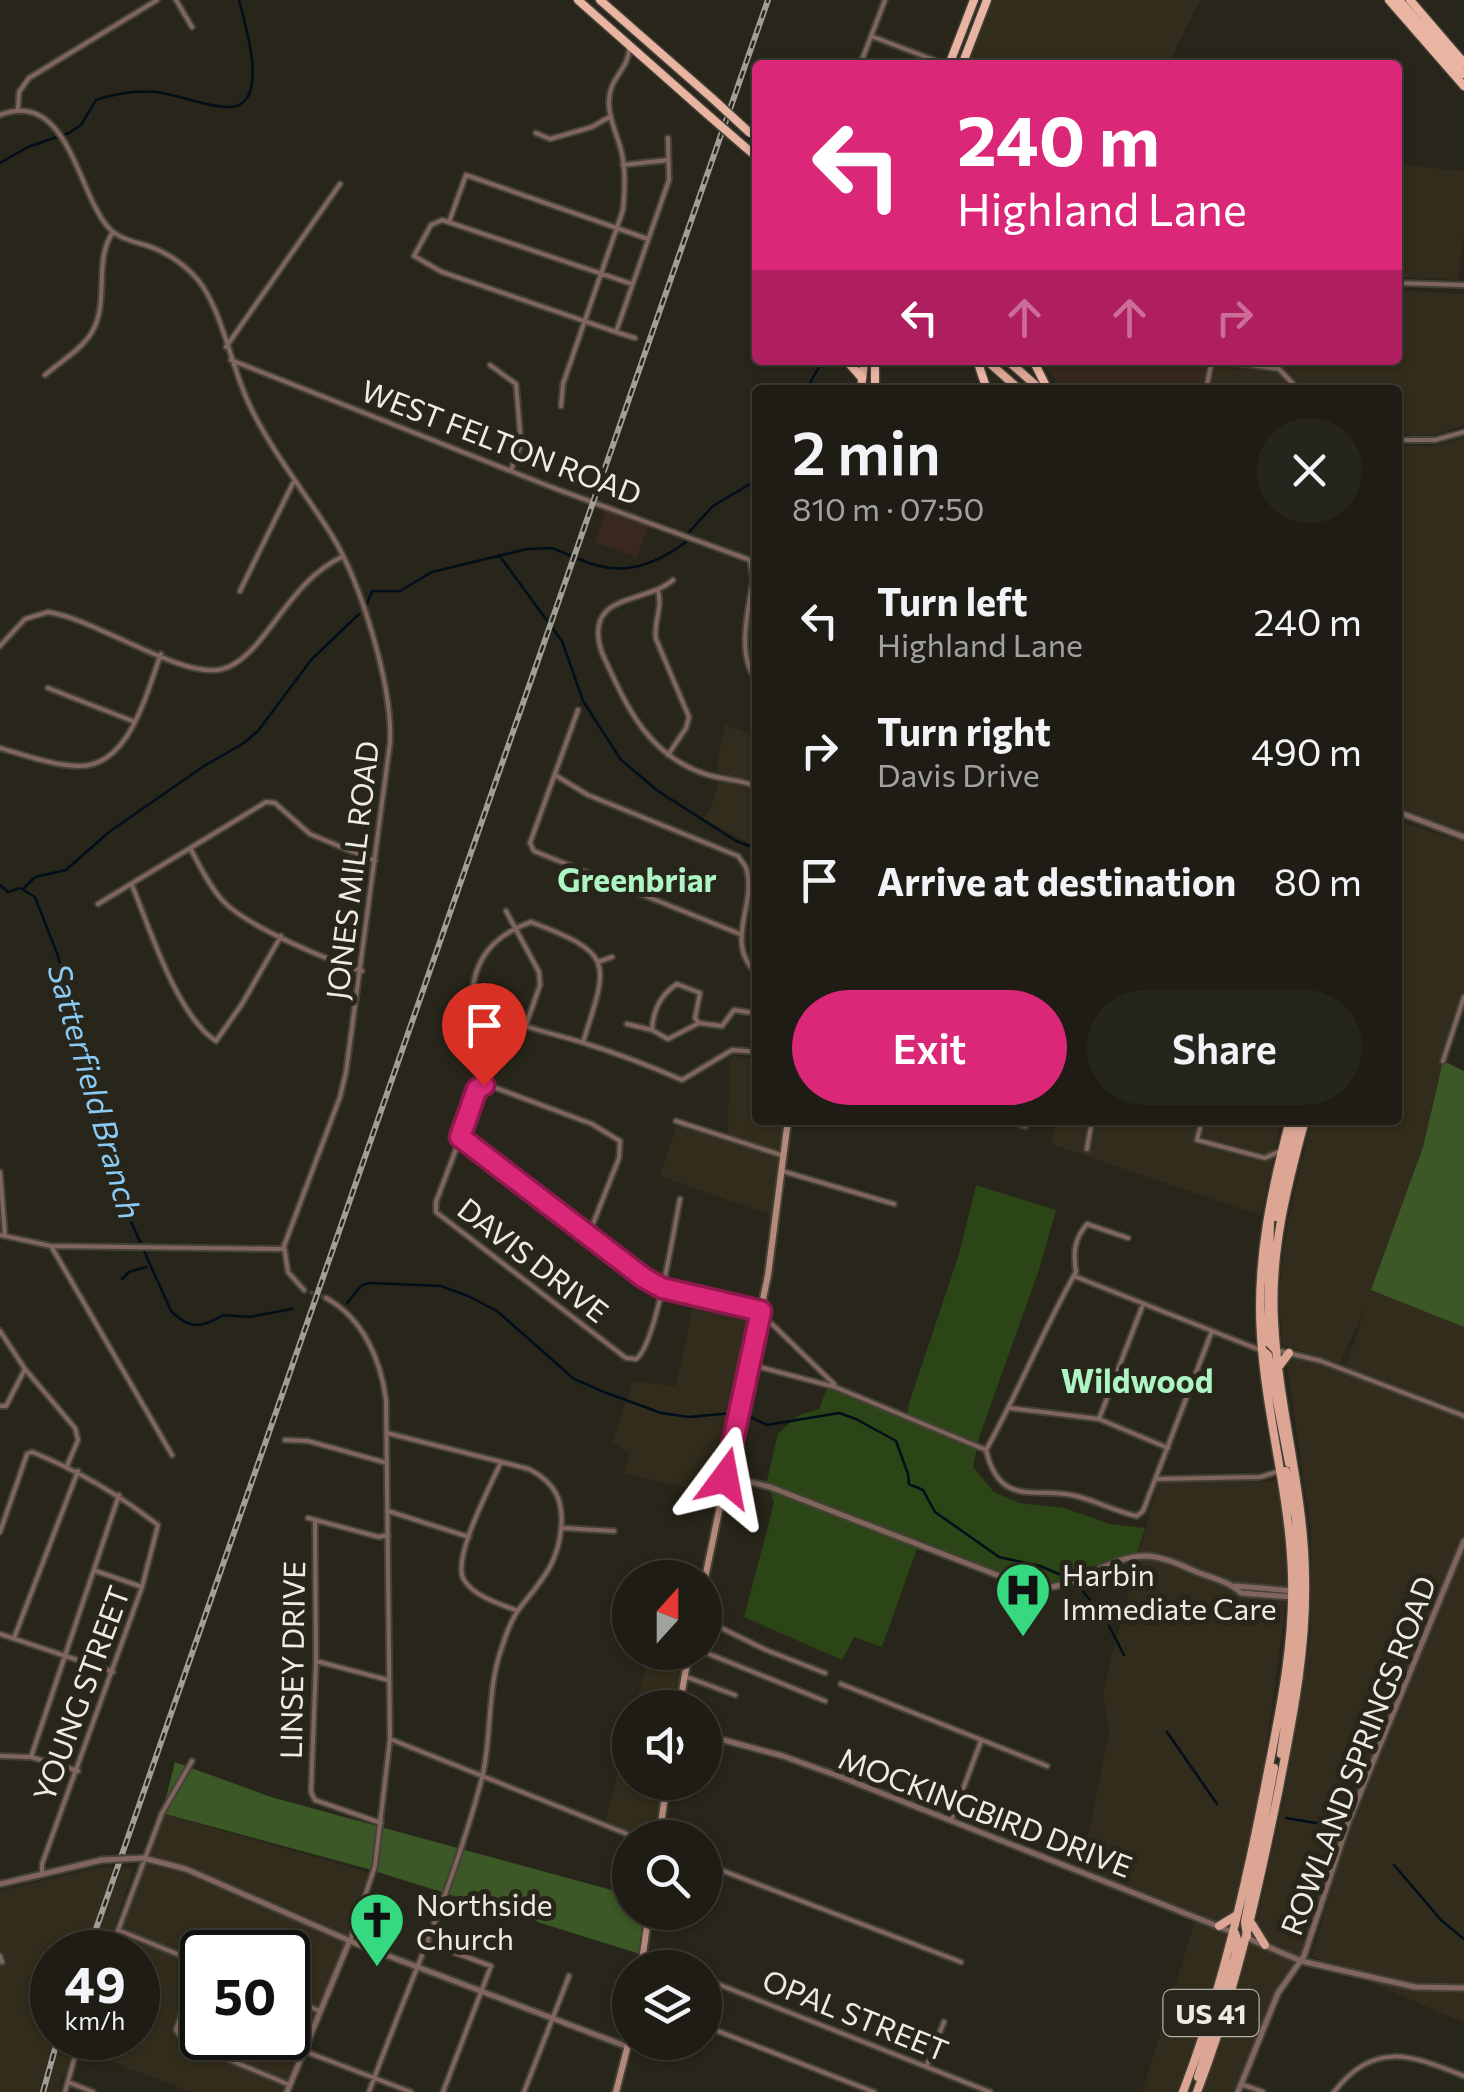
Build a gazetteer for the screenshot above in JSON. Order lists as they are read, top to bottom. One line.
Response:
{"streets":{"main road":["US 41"],"street":["WEST FELTON ROAD","JONES MILL ROAD","DAVIS DRIVE","LINSEY DRIVE","YOUNG STREET","ROWLAND SPRINGS ROAD","MOCKINGBIRD DRIVE","OPAL STREET"]},"crossings":[["WEST FELTON ROAD","JONES MILL ROAD"],["ROWLAND SPRINGS ROAD","MOCKINGBIRD DRIVE"],["MOCKINGBIRD DRIVE","US 41"]],"districts":["Greenbriar","Wildwood"],"water":["Satterfield Branch"],"places":{"hospital":["Harbin Immediate Care"],"church":["Northside Church"]},"north":"top","page":{"turn":["240 m","Highland Lane"],"heading":["2 min","810 m · 07:50"],"list":[{"name":"Turn left","note":"Highland Lane","value":"240 m"},{"name":"Turn right","note":"Davis Drive","value":"490 m"},{"name":"Arrive at destination","value":"80 m"}],"buttons":["Exit","Share"],"speed":"49 km/h","limit":"50"}}
